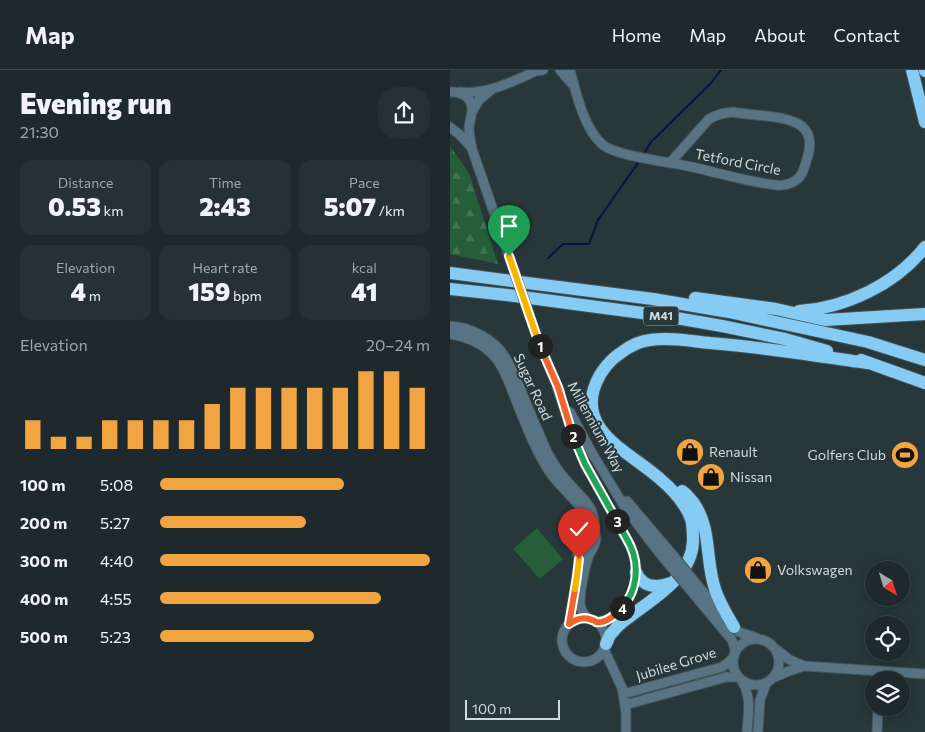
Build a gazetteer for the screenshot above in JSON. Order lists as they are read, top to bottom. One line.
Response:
{"streets":{"highway":["M41"],"street":["Tetford Circle","Sugar Road","Millennium Way","Jubilee Grove"]},"crossings":[["Millennium Way","Jubilee Grove"]],"places":{"shop":["Renault","Nissan","Volkswagen"],"sports":["Golfers Club"]},"scale_bar":"100 m","north":"bottom right","page":{"header":"Map","nav":["Home","Map","About","Contact"],"heading":["Evening run","21:30"],"stats":[["Distance","0.53 km"],["Time","2:43"],["Pace","5:07 /km"],["Elevation","4 m"],["Heart rate","159 bpm"],["kcal","41"]],"chart":["Elevation","20–24 m"],"pins":["1","2","3","4"],"list":[{"name":"100 m","note":"5:08"},{"name":"200 m","note":"5:27"},{"name":"300 m","note":"4:40"},{"name":"400 m","note":"4:55"},{"name":"500 m","note":"5:23"}],"scale":"100 m"}}
